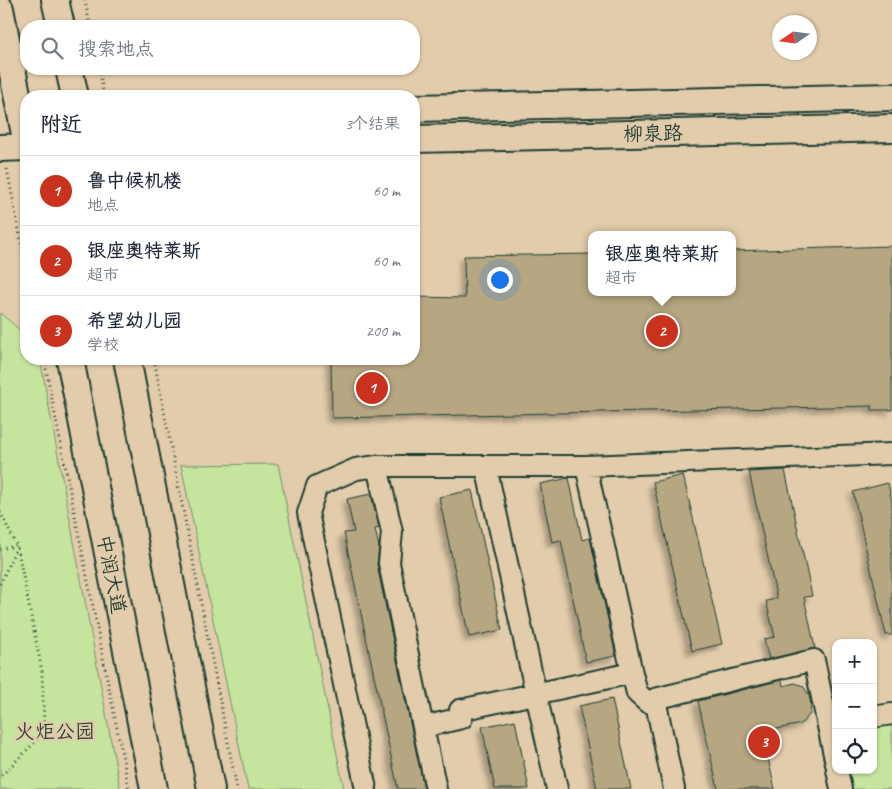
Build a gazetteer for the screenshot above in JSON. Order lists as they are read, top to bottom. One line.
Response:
{"streets":{"main road":["柳泉路","中润大道"]},"parks":["火炬公园"],"north":"left","page":{"search":"搜索地点","heading":["附近","3个结果"],"list":[{"mark":"1","name":"鲁中候机楼","note":"地点","value":"60 m"},{"mark":"2","name":"银座奥特莱斯","note":"超市","value":"60 m"},{"mark":"3","name":"希望幼儿园","note":"学校","value":"200 m"}],"popup":["银座奥特莱斯","超市"],"pins":["2","1","3"],"map_buttons":["+","−"]}}
